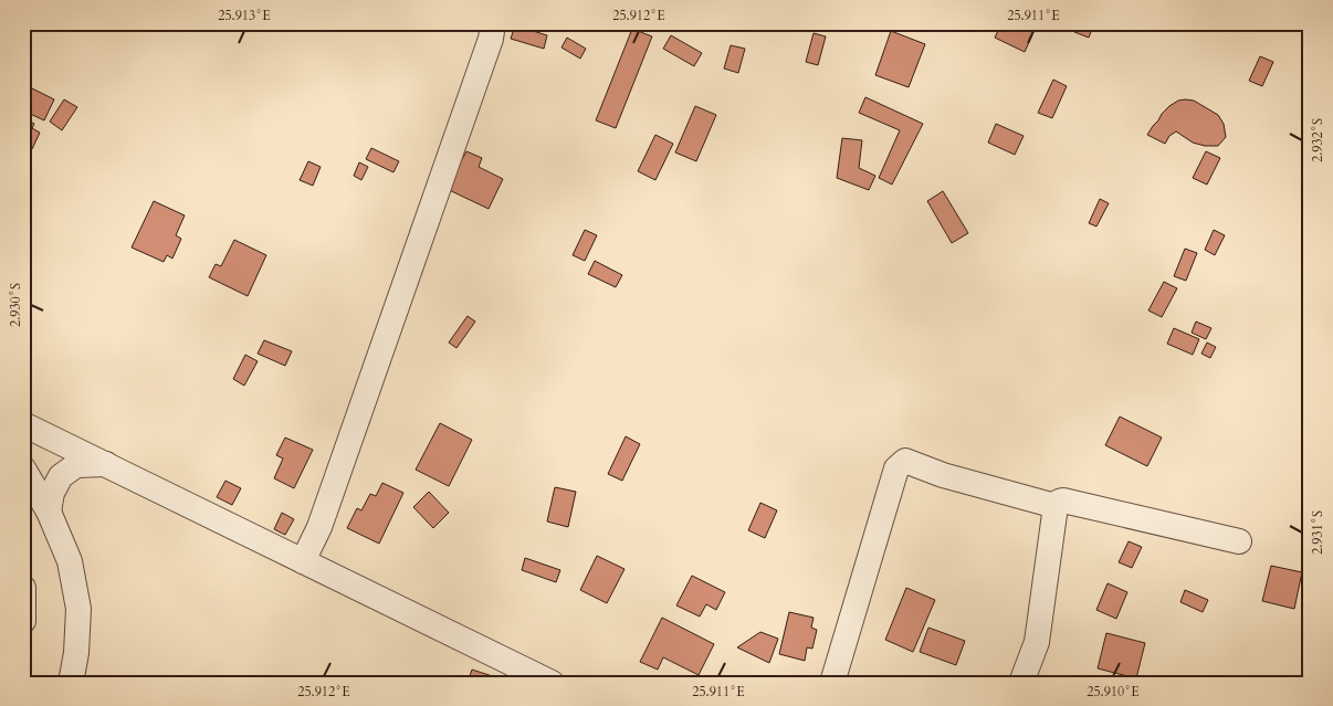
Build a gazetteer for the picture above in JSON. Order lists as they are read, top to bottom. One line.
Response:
{"coordinates":["25.913°E","25.912°E","25.911°E","2.932°S","2.930°S","2.931°S","25.910°E"]}
